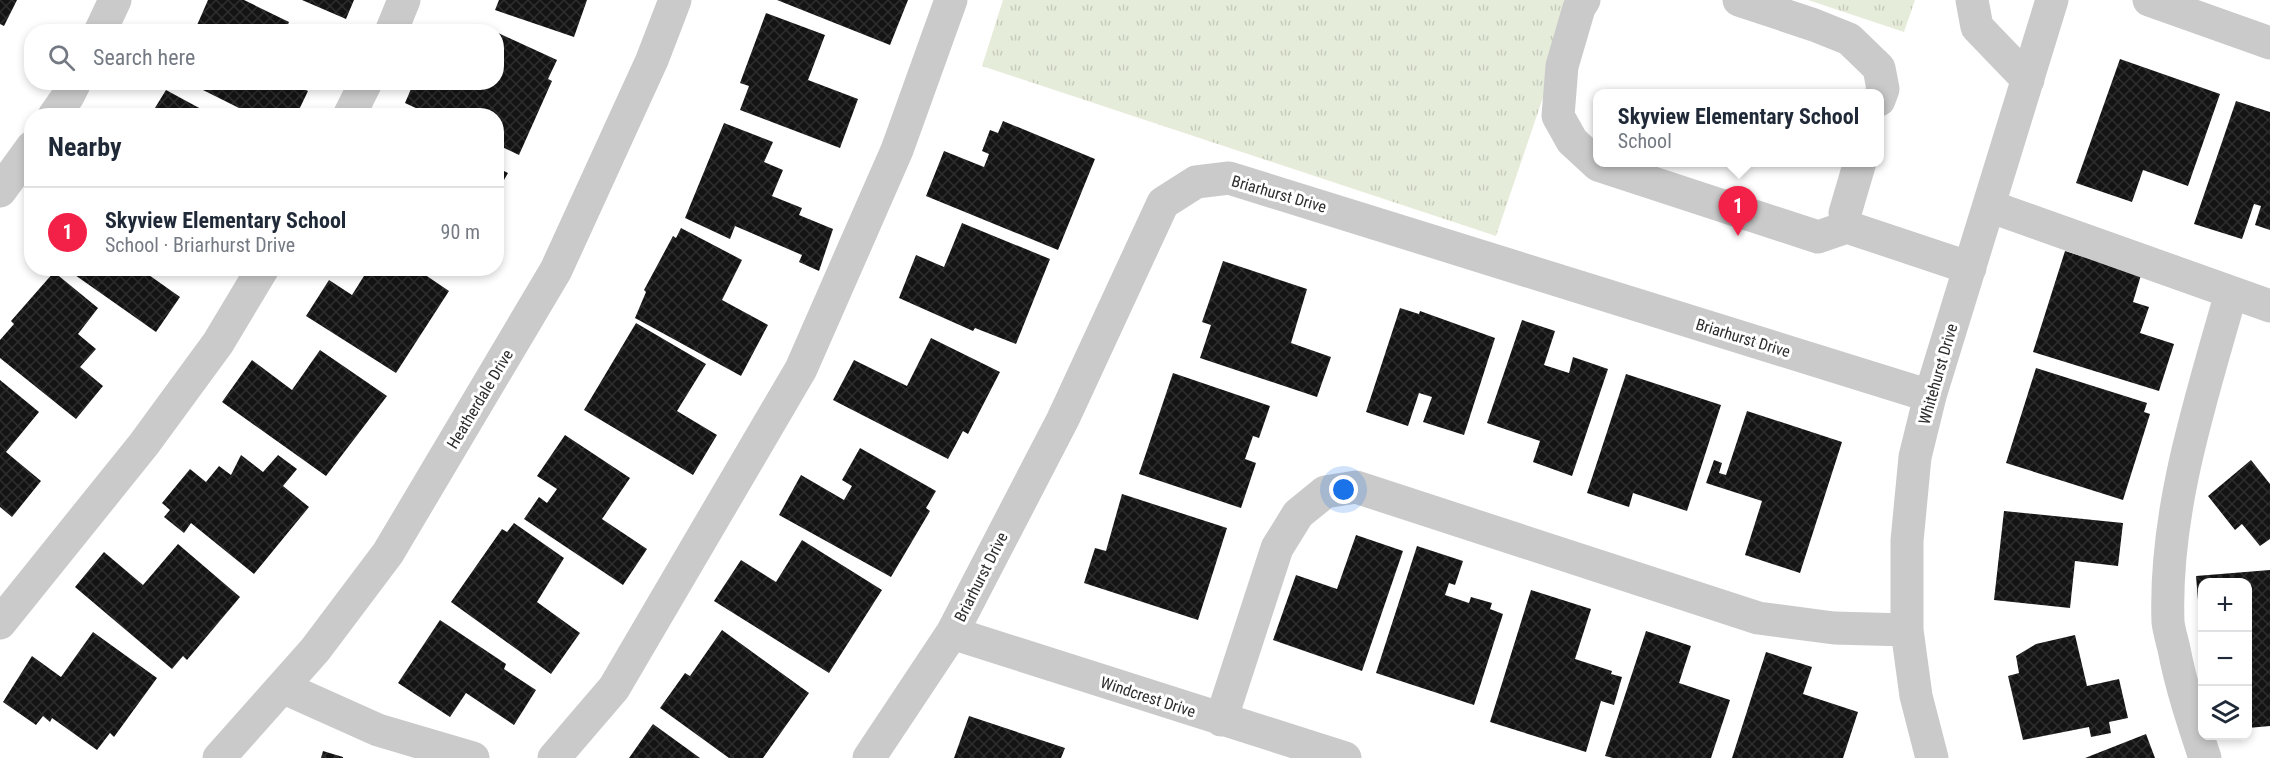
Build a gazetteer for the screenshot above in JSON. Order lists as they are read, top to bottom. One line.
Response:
{"streets":{"street":["Briarhurst Drive","Whitehurst Drive","Heatherdale Drive","Windcrest Drive"]},"crossings":[["Briarhurst Drive","Whitehurst Drive"],["Briarhurst Drive","Windcrest Drive"]],"page":{"search":"Search here","popup":["Skyview Elementary School","School"],"heading":"Nearby","pins":"1","list":[{"mark":"1","name":"Skyview Elementary School","note":"School · Briarhurst Drive","value":"90 m"}],"map_buttons":["+","−"]}}
